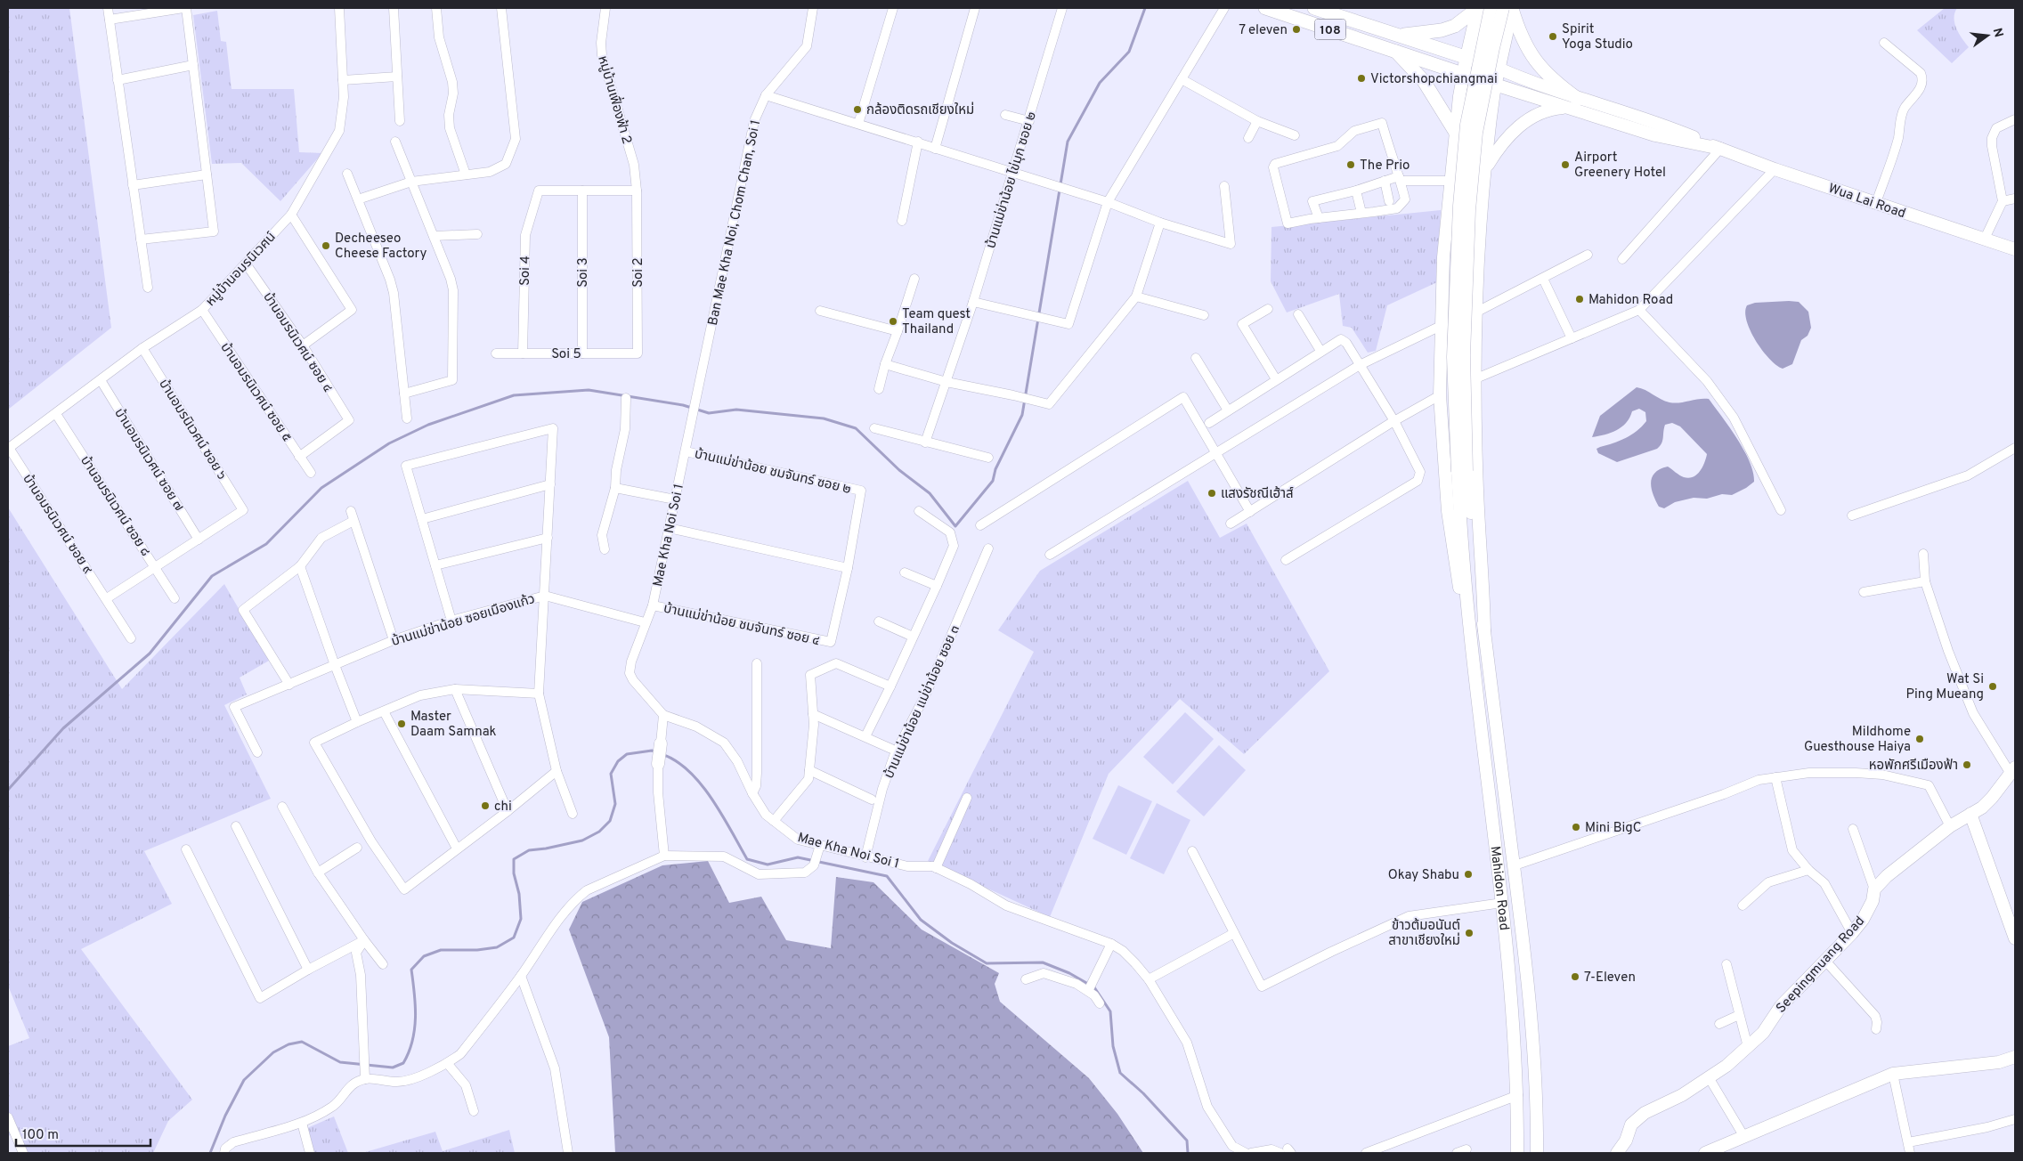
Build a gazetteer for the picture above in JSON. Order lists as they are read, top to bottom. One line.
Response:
{"streets":{"main road":["108","Wua Lai Road","Mahidon Road","Seepingmuang Road"],"street":["หมู่บ้านเฟื่องฟ้า 2","บ้านแม่ข่าน้อย ไข่มุก ซอย ๒","Ban Mae Kha Noi, Chom Chan, Soi 1","หมู่บ้านอมรนิเวศน์","Soi 4","Soi 3","Soi 2","บ้านอมรนิเวศน์ ซอย ๔","Soi 5","บ้านอมรนิเวศน์ ซอย ๕","บ้านอมรนิเวศน์ ซอย ๖","บ้านอมรนิเวศน์ ซอย ๗","บ้านแม่ข่าน้อย ชมจันทร์ ซอย ๒","บ้านอมรนิเวศน์ ซอย ๘","บ้านอมรนิเวศน์ ซอย ๙","Mae Kha Noi Soi 1","บ้านแม่ข่าน้อย ซอยเมืองแก้ว","บ้านแม่ข่าน้อย ชมจันทร์ ซอย ๔","บ้านแม่ข่าน้อย แม่ข่าน้อย ซอย ๓"]},"crossings":[["108","Wua Lai Road"],["108","Mahidon Road"],["หมู่บ้านเฟื่องฟ้า 2","Soi 2"],["Wua Lai Road","Mahidon Road"],["Ban Mae Kha Noi, Chom Chan, Soi 1","Mae Kha Noi Soi 1"],["หมู่บ้านอมรนิเวศน์","บ้านอมรนิเวศน์ ซอย ๔"],["หมู่บ้านอมรนิเวศน์","บ้านอมรนิเวศน์ ซอย ๕"],["หมู่บ้านอมรนิเวศน์","บ้านอมรนิเวศน์ ซอย ๖"],["หมู่บ้านอมรนิเวศน์","บ้านอมรนิเวศน์ ซอย ๗"],["หมู่บ้านอมรนิเวศน์","บ้านอมรนิเวศน์ ซอย ๘"],["หมู่บ้านอมรนิเวศน์","บ้านอมรนิเวศน์ ซอย ๙"],["Soi 4","Soi 3"],["Soi 4","Soi 5"],["Soi 3","Soi 5"],["Soi 2","Soi 5"],["บ้านอมรนิเวศน์ ซอย ๔","บ้านอมรนิเวศน์ ซอย ๕"],["บ้านอมรนิเวศน์ ซอย ๖","บ้านอมรนิเวศน์ ซอย ๗"],["บ้านแม่ข่าน้อย ชมจันทร์ ซอย ๒","Mae Kha Noi Soi 1"],["บ้านแม่ข่าน้อย ชมจันทร์ ซอย ๒","บ้านแม่ข่าน้อย ชมจันทร์ ซอย ๔"],["Mae Kha Noi Soi 1","บ้านแม่ข่าน้อย ซอยเมืองแก้ว"],["Mae Kha Noi Soi 1","บ้านแม่ข่าน้อย ชมจันทร์ ซอย ๔"],["Mae Kha Noi Soi 1","บ้านแม่ข่าน้อย แม่ข่าน้อย ซอย ๓"]],"places":["7 eleven","Spirit Yoga Studio","Victorshopchiangmai","กล้องติดรถเชียงใหม่","The Prio","Airport Greenery Hotel","Decheeseo Cheese Factory","Mahidon Road","Team quest Thailand","แสงรัชณีเฮ้าส์","Wat Si Ping Mueang","Master Daam Samnak","Mildhome Guesthouse Haiya","หอพักศรีเมืองฟ้า","chi","Mini BigC","Okay Shabu","ข้าวต้มอนันต์ สาขาเชียงใหม่","7-Eleven"],"scale_bar":"100 m","north":"right"}
